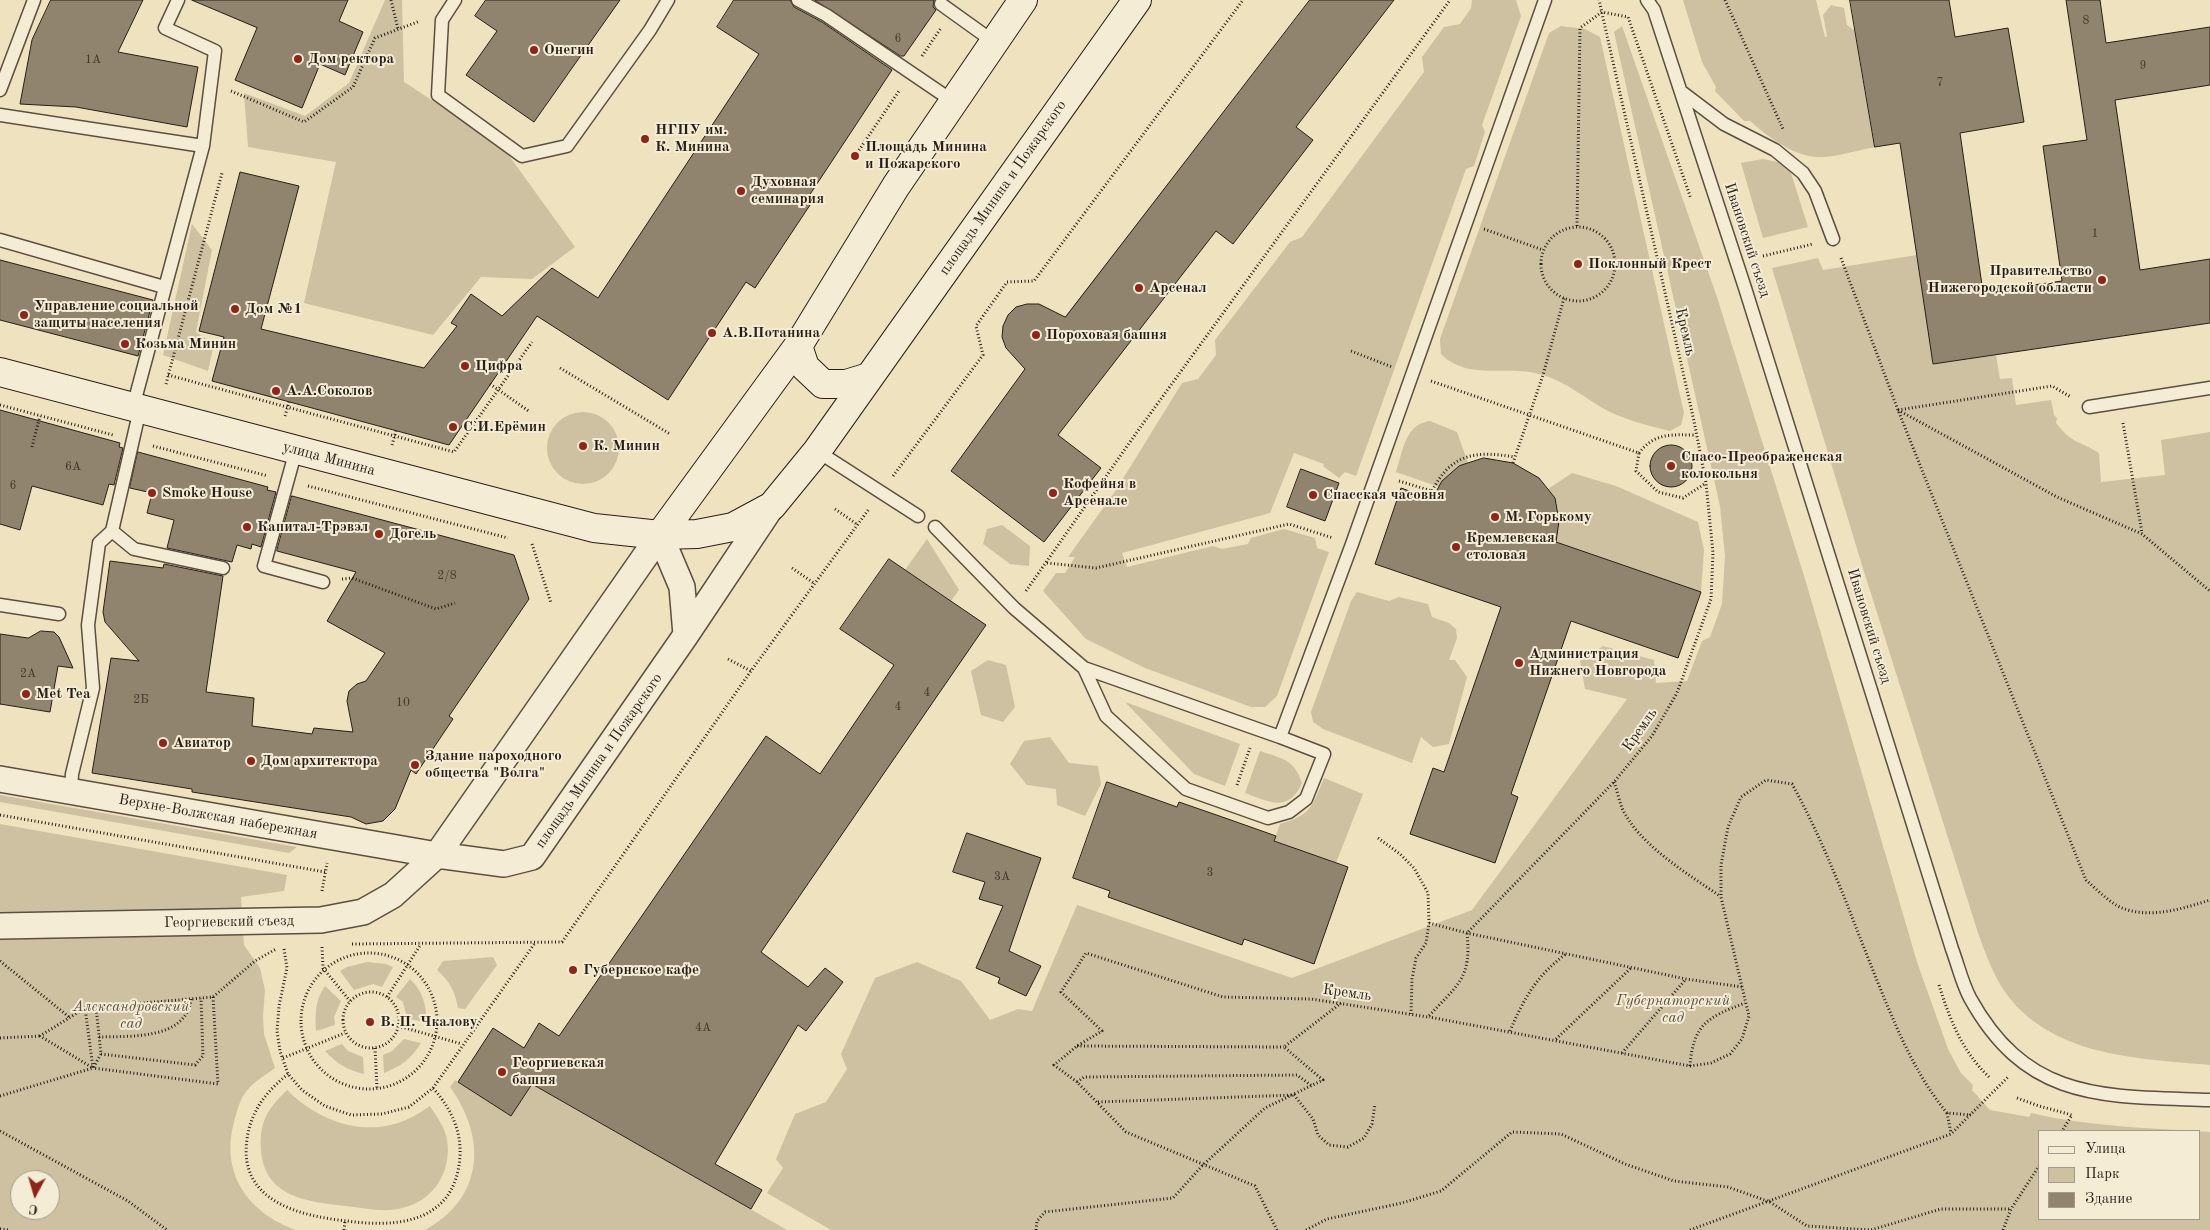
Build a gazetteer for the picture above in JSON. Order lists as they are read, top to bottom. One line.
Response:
{"streets":{"street":["площадь Минина и Пожарского","улица Минина","Верхне-Волжская набережная","Георгиевский съезд"],"lane":["Ивановский съезд"],"path":["Кремль"]},"crossings":[["площадь Минина и Пожарского","улица Минина"],["площадь Минина и Пожарского","Верхне-Волжская набережная"],["площадь Минина и Пожарского","Георгиевский съезд"],["Верхне-Волжская набережная","Георгиевский съезд"]],"parks":["Губернаторский сад","Александровский сад"],"places":["Онегин","Дом ректора","НГПУ им. К. Минина","Площадь Минина и Пожарского","Духовная семинария","Поклонный Крест","Правительство Нижегородской области","Арсенал","Дом №1","Управление социальной защиты населения","А.В.Потанина","Пороховая башня","Козьма Минин","Цифра","А.А.Соколов","С.И.Ерёмин","К. Минин","Спасо-Преображенская колокольня","Smoke House","Кофейня в Арсенале","Спасская часовня","М. Горькому","Капитал-Трэвэл","Догель","Кремлевская столовая","Администрация Нижнего Новгорода","Met Tea","Авиатор","Дом архитектора","Здание пароходного общества \"Волга\"","Губернское кафе","В. П. Чкалову","Георгиевская башня"],"house_numbers":["8","6","1А","9","7","1","6А","6","2/8","2А","4","2Б","10","4","3","3А","4А"],"legend":["Улица","Парк","Здание"],"north":"bottom"}
